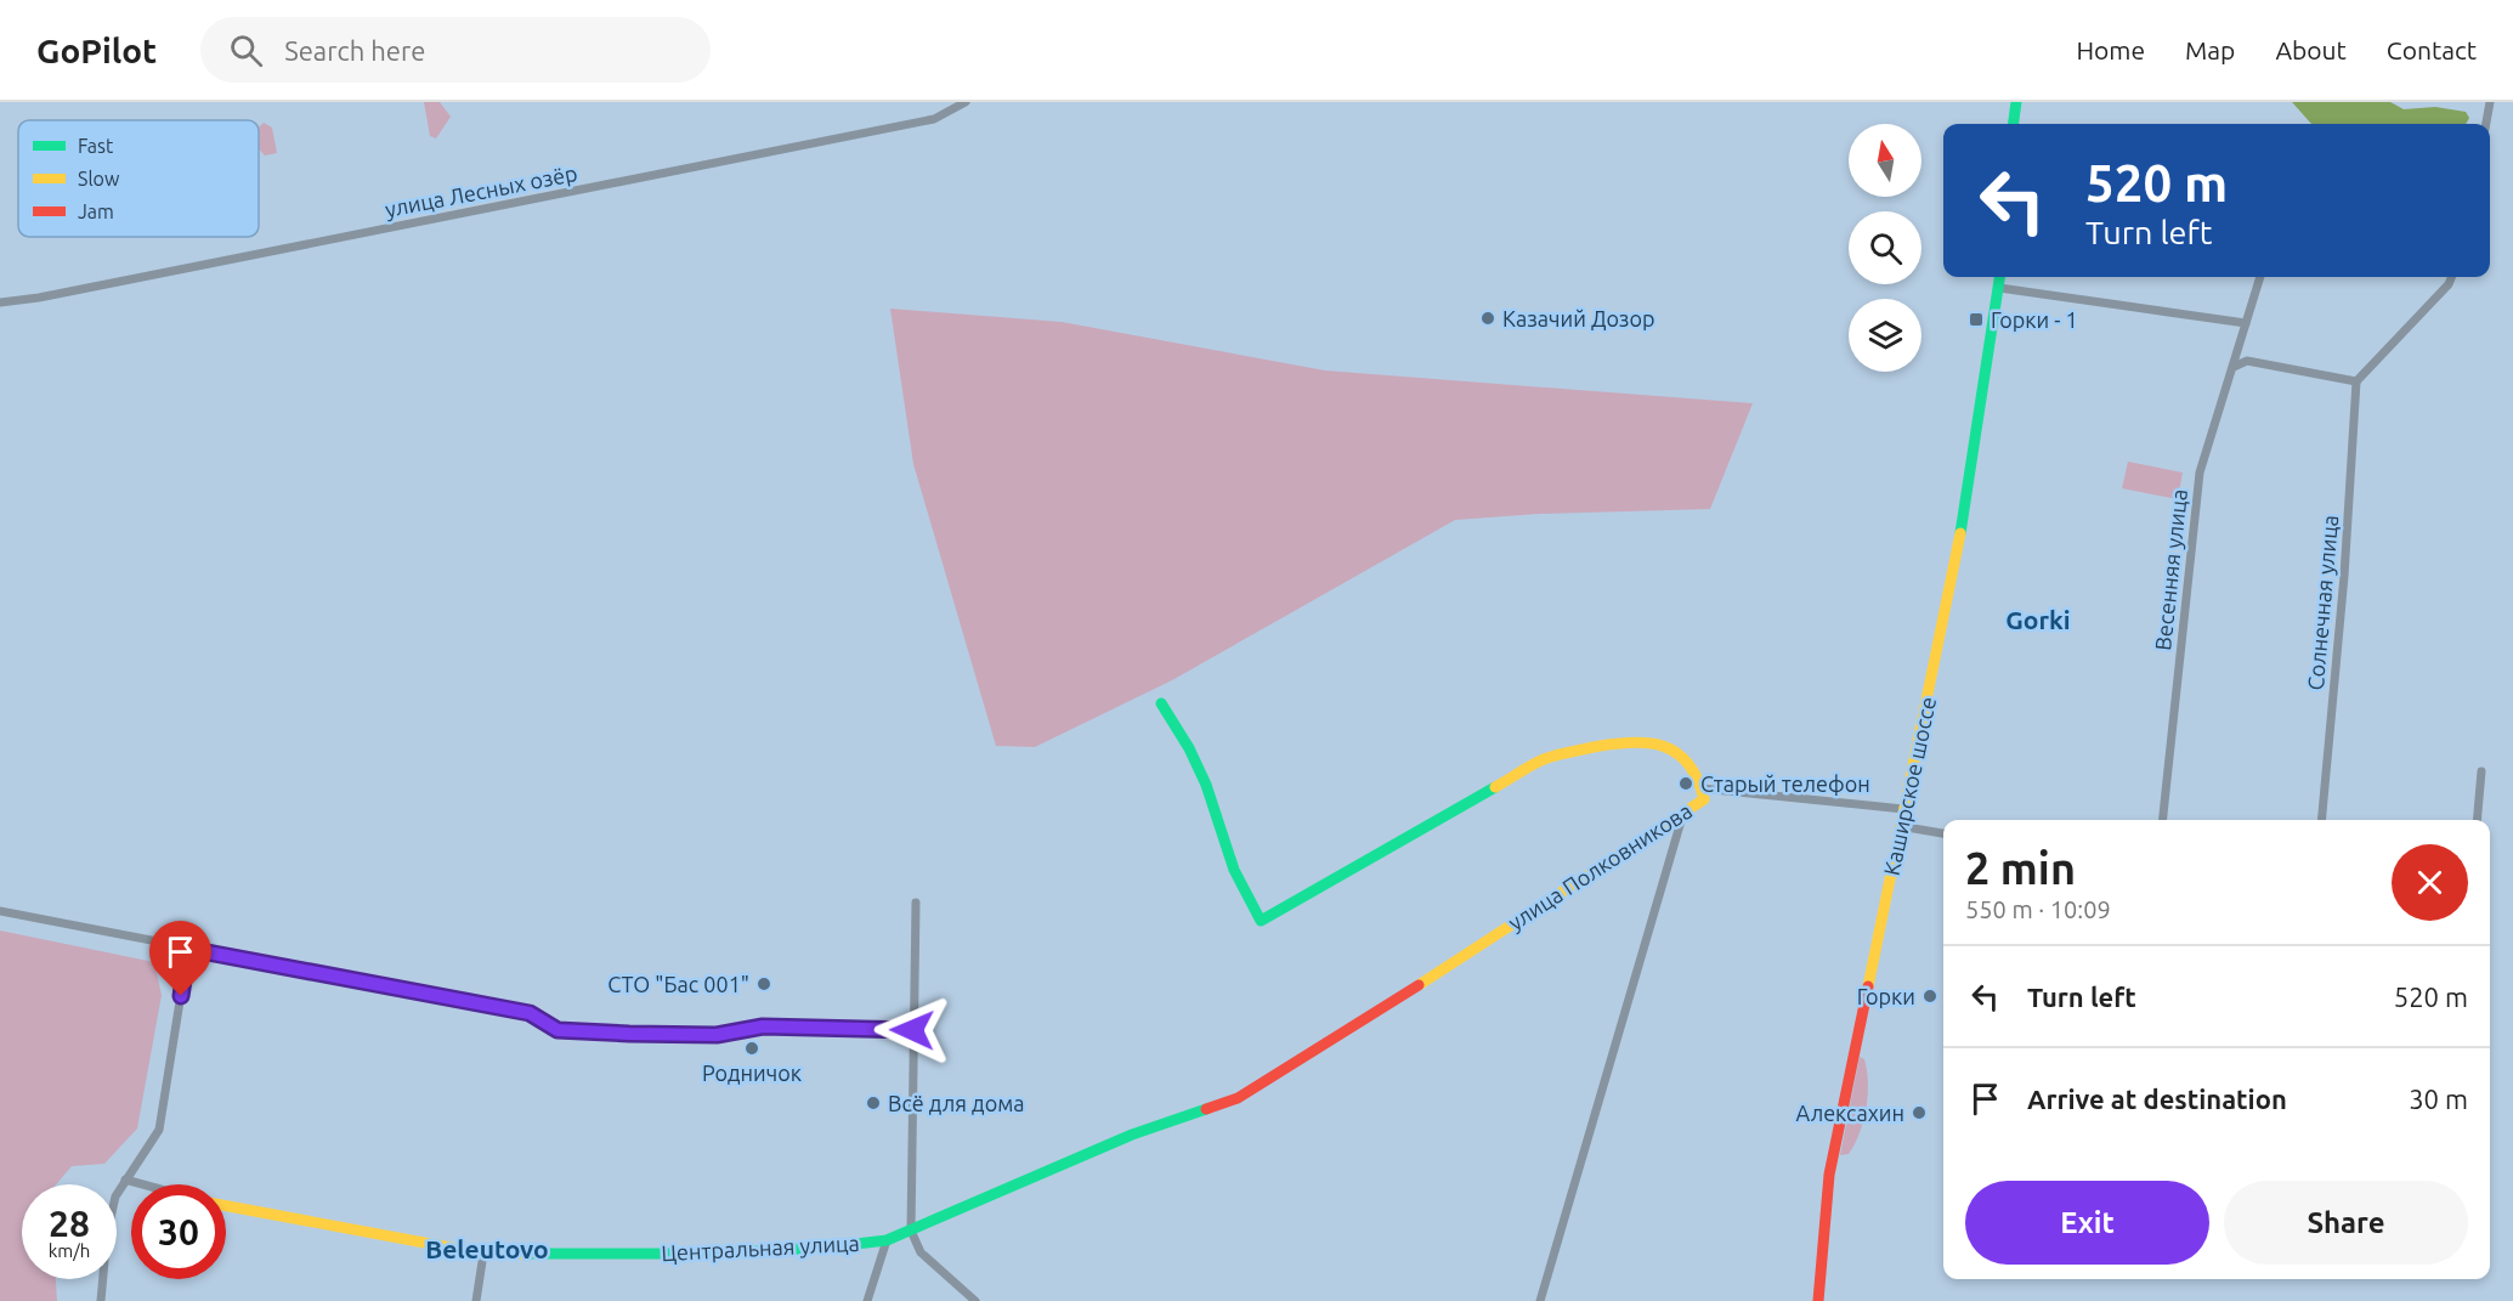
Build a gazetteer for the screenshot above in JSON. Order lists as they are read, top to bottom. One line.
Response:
{"streets":{"street":["улица Лесных озёр","Весенняя улица","Солнечная улица","Каширское шоссе","улица Полковникова","Центральная улица"]},"crossings":[["улица Полковникова","Центральная улица"]],"districts":["Gorki","Beleutovo"],"places":{"other":["Казачий Дозор","Старый телефон","СТО \"Бас 001\"","Горки","Родничок","Всё для дома","Алексахин"],"transit":["Горки - 1"]},"legend":["Fast","Slow","Jam"],"north":"top","page":{"header":"GoPilot","search":"Search here","nav":["Home","Map","About","Contact"],"turn":["520 m","Turn left"],"heading":["2 min","550 m · 10:09"],"list":[{"name":"Turn left","value":"520 m"},{"name":"Arrive at destination","value":"30 m"}],"buttons":["Exit","Share"],"speed":"28 km/h","limit":"30"}}
